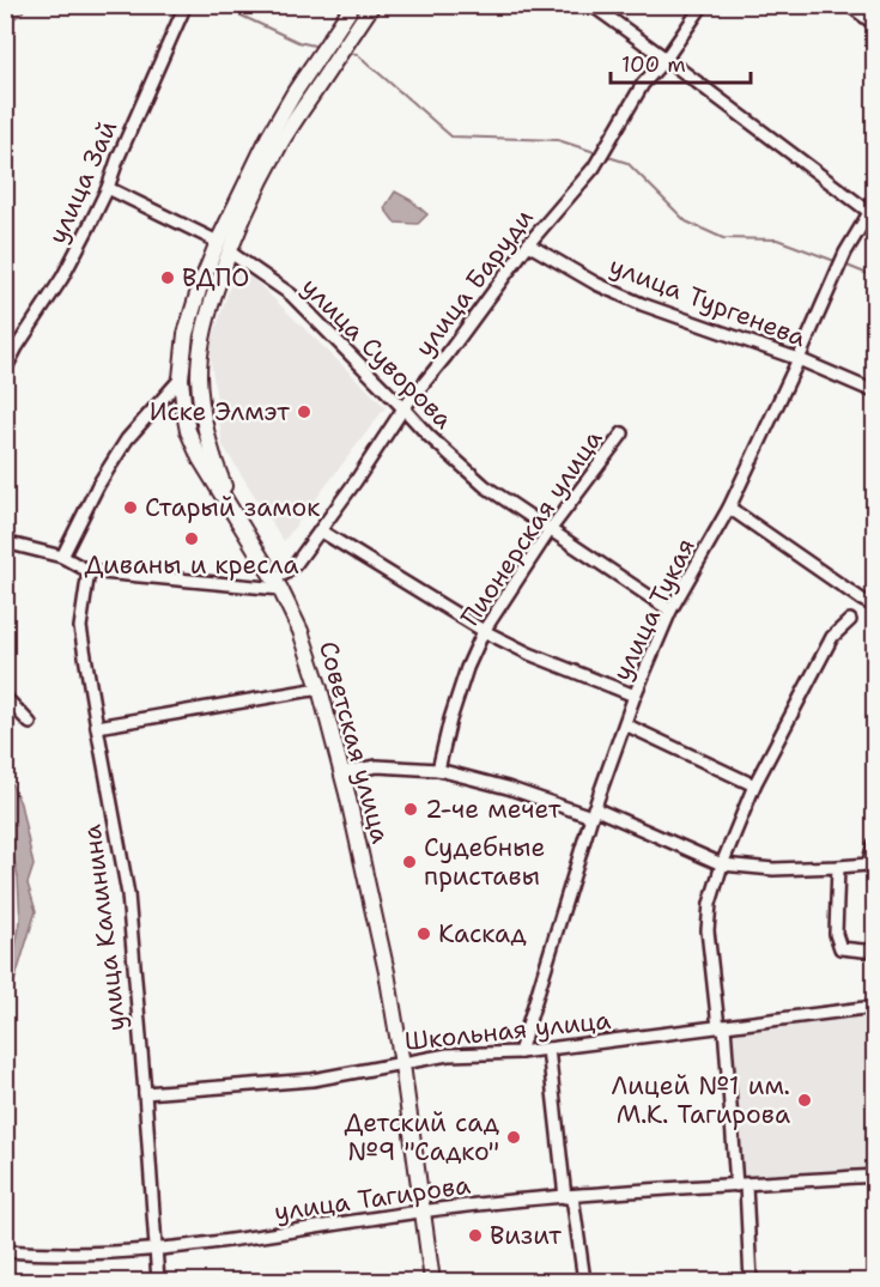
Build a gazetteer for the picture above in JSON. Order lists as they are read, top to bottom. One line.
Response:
{"streets":{"main road":["Советская улица"],"street":["улица Зай","улица Баруди","улица Тургенева","улица Суворова","Пионерская улица","улица Тукая","улица Калинина","Школьная улица","улица Тагирова"]},"crossings":[["улица Зай","улица Суворова"],["улица Баруди","улица Тургенева"],["улица Баруди","улица Суворова"],["улица Баруди","Советская улица"],["улица Тургенева","улица Тукая"],["улица Суворова","Пионерская улица"],["улица Суворова","улица Тукая"],["улица Суворова","Советская улица"],["улица Тукая","Школьная улица"],["Советская улица","Школьная улица"],["Советская улица","улица Тагирова"],["улица Калинина","Школьная улица"],["улица Калинина","улица Тагирова"]],"places":["ВДПО","Иске Элмэт","Старый замок","Диваны и кресла","2-че мечет","Судебные приставы","Каскад","Лицей №1 им. М.К. Тагирова","Детский сад №9 \"Садко\"","Визит"],"scale_bar":"100 m"}
